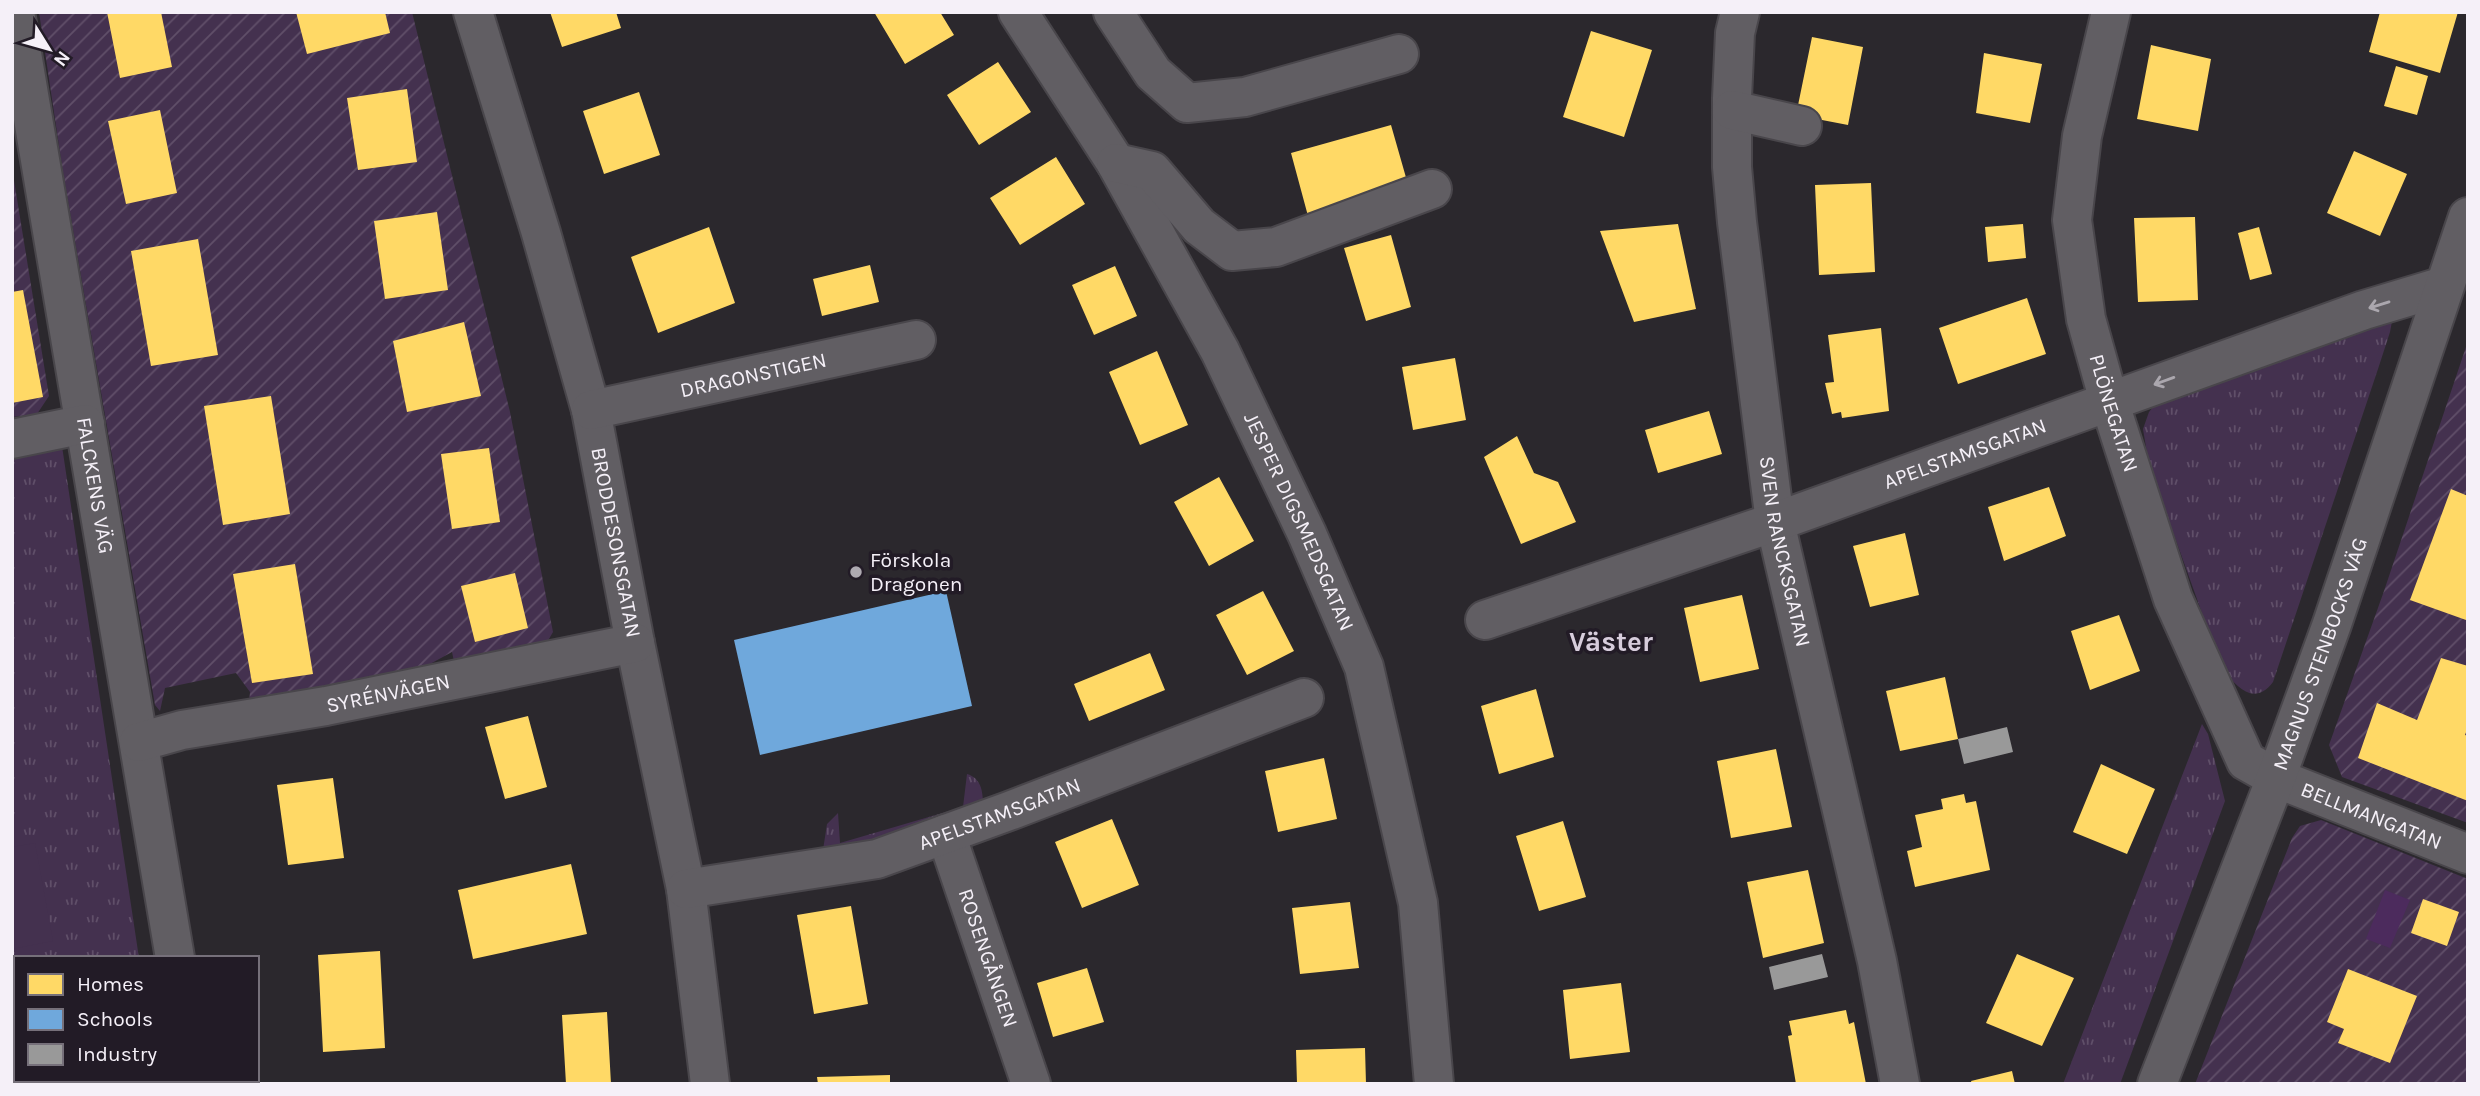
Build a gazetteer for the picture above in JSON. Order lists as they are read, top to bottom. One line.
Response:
{"streets":{"street":["DRAGONSTIGEN","PLÖNEGATAN","APELSTAMSGATAN","FALCKENS VÄG","JESPER DIGSMEDSGATAN","BRODDESONSGATAN","SVEN RANCKSGATAN","MAGNUS STENBOCKS VÄG","SYRÉNVÄGEN","BELLMANGATAN","ROSENGÅNGEN"]},"crossings":[["DRAGONSTIGEN","BRODDESONSGATAN"],["PLÖNEGATAN","APELSTAMSGATAN"],["PLÖNEGATAN","MAGNUS STENBOCKS VÄG"],["PLÖNEGATAN","BELLMANGATAN"],["APELSTAMSGATAN","BRODDESONSGATAN"],["APELSTAMSGATAN","SVEN RANCKSGATAN"],["APELSTAMSGATAN","MAGNUS STENBOCKS VÄG"],["APELSTAMSGATAN","ROSENGÅNGEN"],["FALCKENS VÄG","SYRÉNVÄGEN"],["BRODDESONSGATAN","SYRÉNVÄGEN"],["MAGNUS STENBOCKS VÄG","BELLMANGATAN"]],"districts":["Väster"],"places":["Förskola Dragonen"],"legend":["Homes","Schools","Industry"],"north":"bottom right"}
